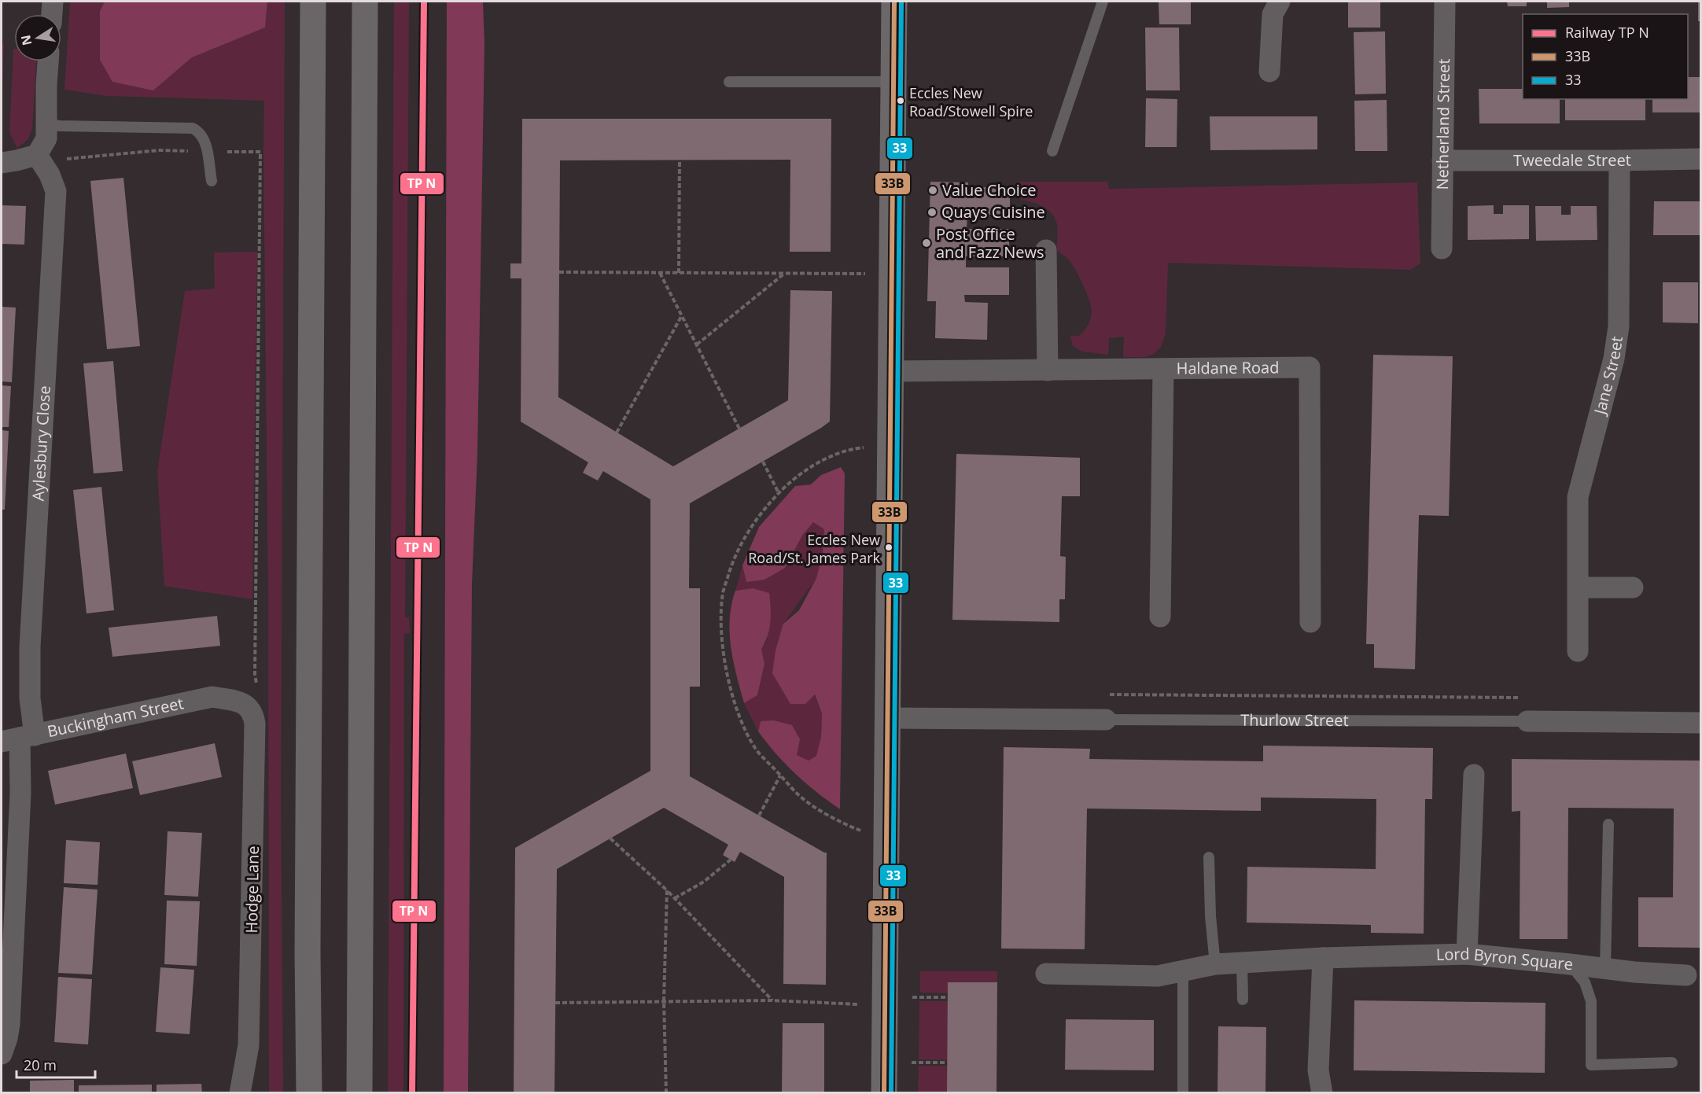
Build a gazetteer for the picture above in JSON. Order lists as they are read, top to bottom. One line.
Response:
{"streets":{"street":["Netherland Street","Tweedale Street","Haldane Road","Jane Street","Aylesbury Close","Buckingham Street","Thurlow Street","Hodge Lane","Lord Byron Square"]},"crossings":[["Netherland Street","Tweedale Street"],["Tweedale Street","Jane Street"],["Aylesbury Close","Buckingham Street"],["Buckingham Street","Hodge Lane"]],"places":["Eccles New Road/Stowell Spire","Value Choice","Quays Cuisine","Post Office and Fazz News","Eccles New Road/St. James Park"],"lines":["transit line 33B","transit line 33"],"legend":["Railway TP N","33B","33"],"scale_bar":"20 m","north":"left"}
